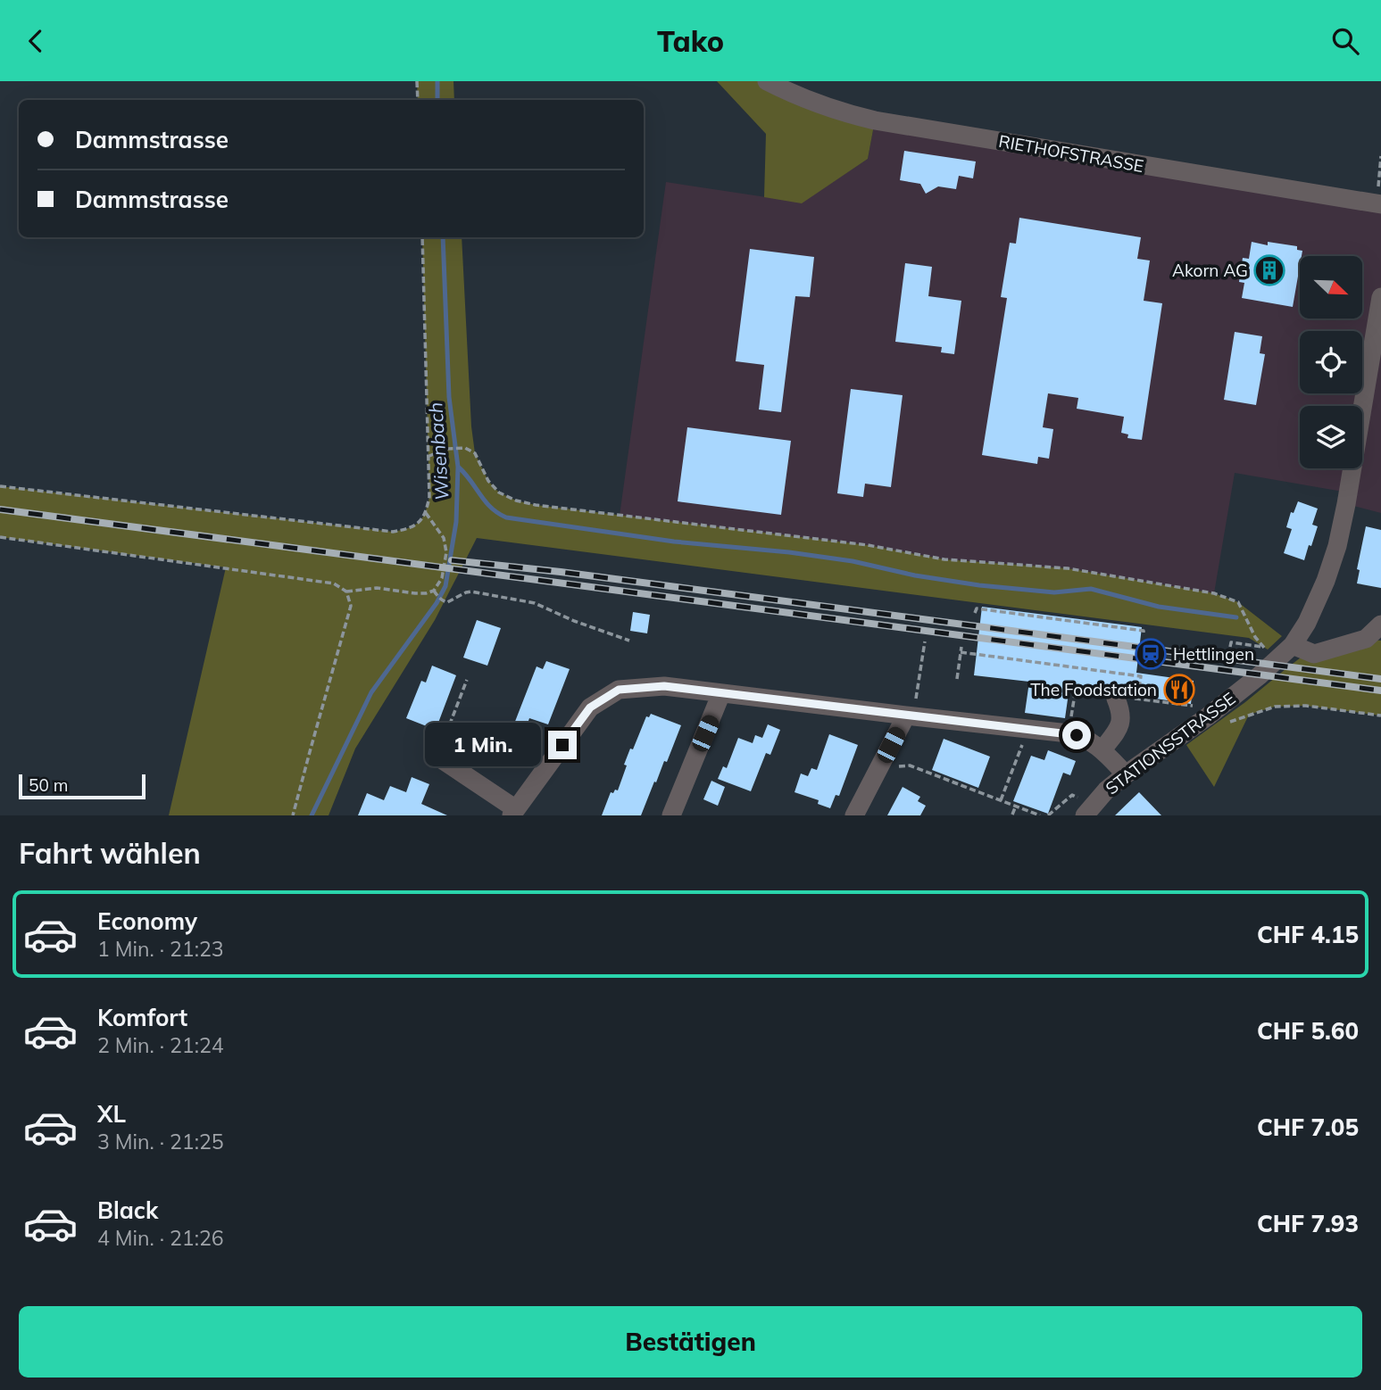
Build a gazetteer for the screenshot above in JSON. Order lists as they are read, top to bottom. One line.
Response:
{"streets":{"street":["RIETHOFSTRASSE","STATIONSSTRASSE"]},"water":["Wisenbach"],"places":{"building":["Akorn AG"],"station":["Hettlingen"],"restaurant":["The Foodstation"]},"scale_bar":"50 m","north":"bottom right","page":{"header":"Tako","banner":["Dammstrasse","Dammstrasse"],"bubble":"1 Min.","scale":"50 m","heading":"Fahrt wählen","list":[{"name":"Economy","note":"1 Min. · 21:23","value":"CHF 4.15"},{"name":"Komfort","note":"2 Min. · 21:24","value":"CHF 5.60"},{"name":"XL","note":"3 Min. · 21:25","value":"CHF 7.05"},{"name":"Black","note":"4 Min. · 21:26","value":"CHF 7.93"}],"buttons":"Bestätigen"}}
